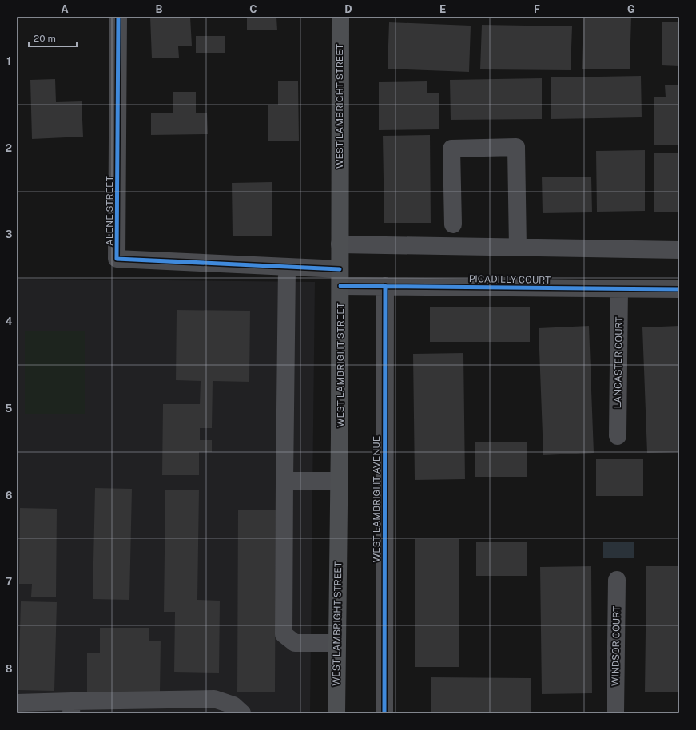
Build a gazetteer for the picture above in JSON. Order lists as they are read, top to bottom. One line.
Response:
{"streets":{"main road":["WEST LAMBRIGHT STREET"],"street":["ALENE STREET","PICADILLY COURT","LANCASTER COURT","WEST LAMBRIGHT AVENUE","WINDSOR COURT"]},"crossings":[["WEST LAMBRIGHT STREET","ALENE STREET"],["WEST LAMBRIGHT STREET","PICADILLY COURT"],["ALENE STREET","PICADILLY COURT"],["PICADILLY COURT","LANCASTER COURT"],["PICADILLY COURT","WEST LAMBRIGHT AVENUE"]],"scale_bar":"20 m","grid":{"columns":["A","B","C","D","E","F","G"],"rows":["1","2","3","4","5","6","7","8"]}}
